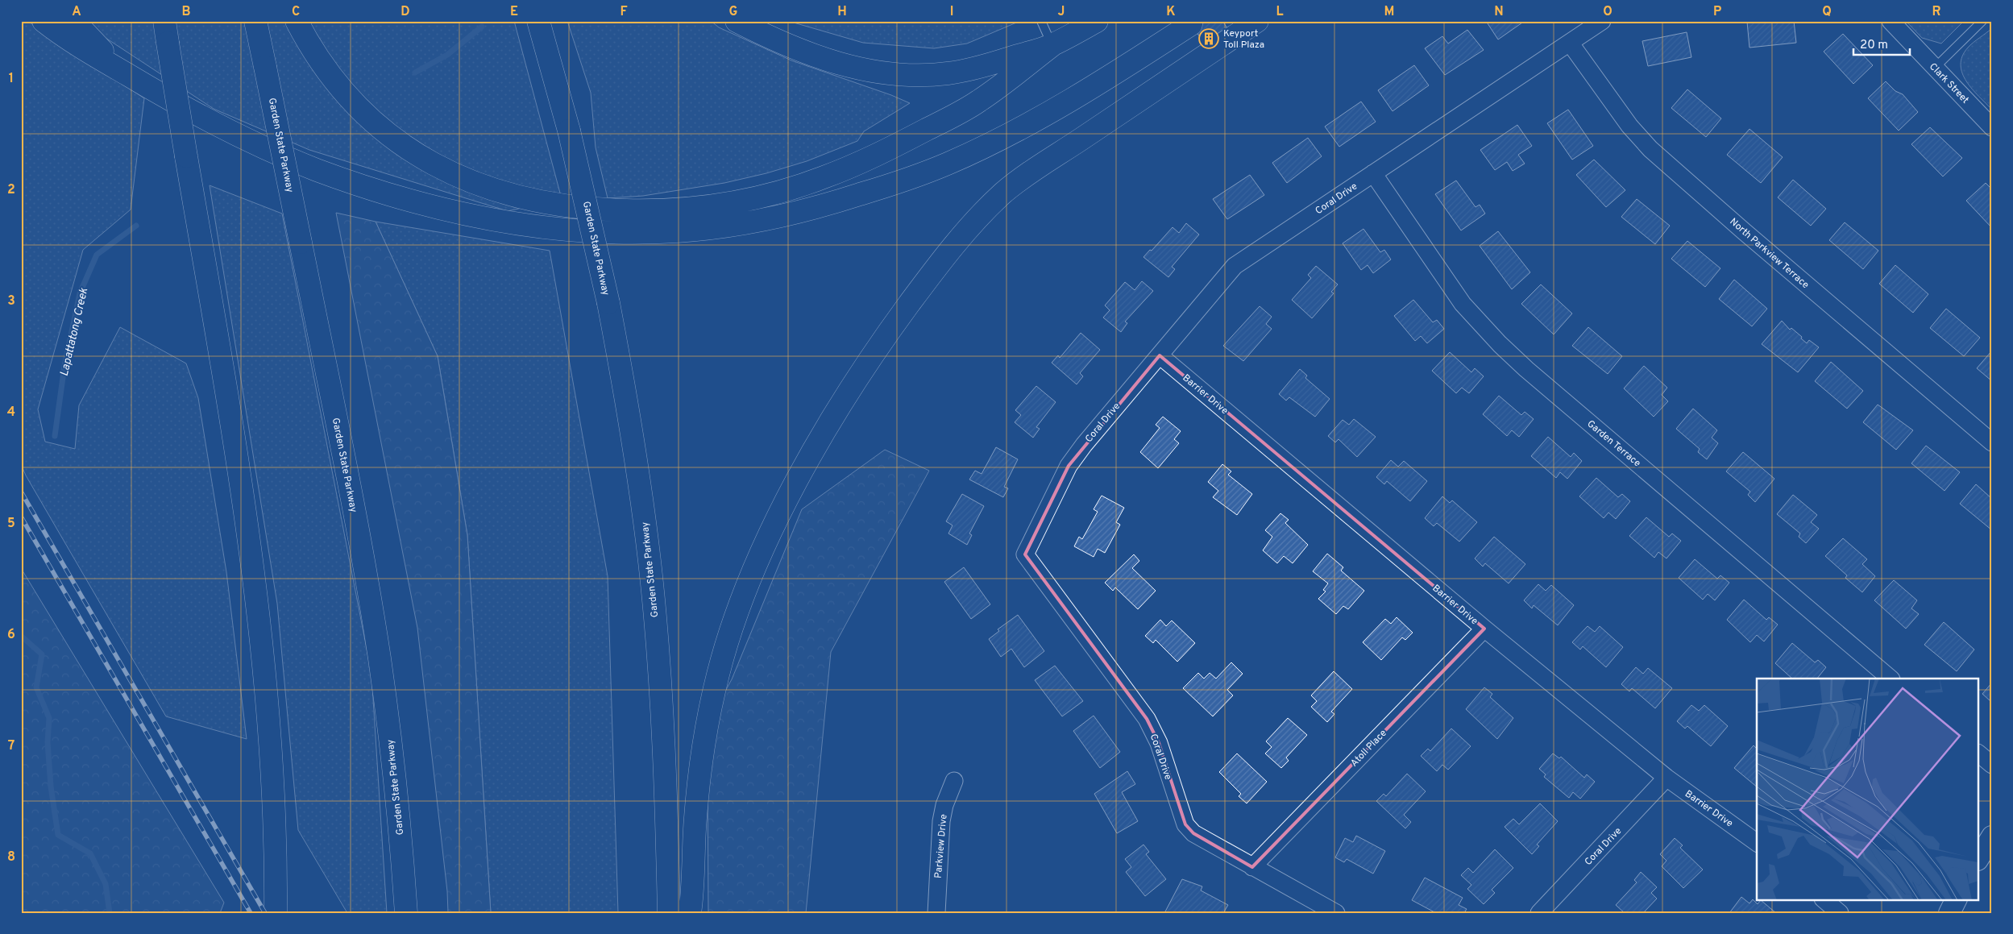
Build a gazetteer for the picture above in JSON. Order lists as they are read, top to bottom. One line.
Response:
{"streets":{"highway":["Garden State Parkway"],"street":["Clark Street","Coral Drive","North Parkview Terrace","Barrier Drive","Garden Terrace","Atoll Place","Parkview Drive"]},"crossings":[["Coral Drive","North Parkview Terrace"],["Coral Drive","Barrier Drive"],["Coral Drive","Garden Terrace"],["Coral Drive","Atoll Place"],["Barrier Drive","Atoll Place"]],"water":["Lapattatong Creek"],"places":{"building":["Keyport Toll Plaza"]},"scale_bar":"20 m","grid":{"columns":["A","B","C","D","E","F","G","H","I","J","K","L","M","N","O","P","Q","R"],"rows":["1","2","3","4","5","6","7","8"]}}
